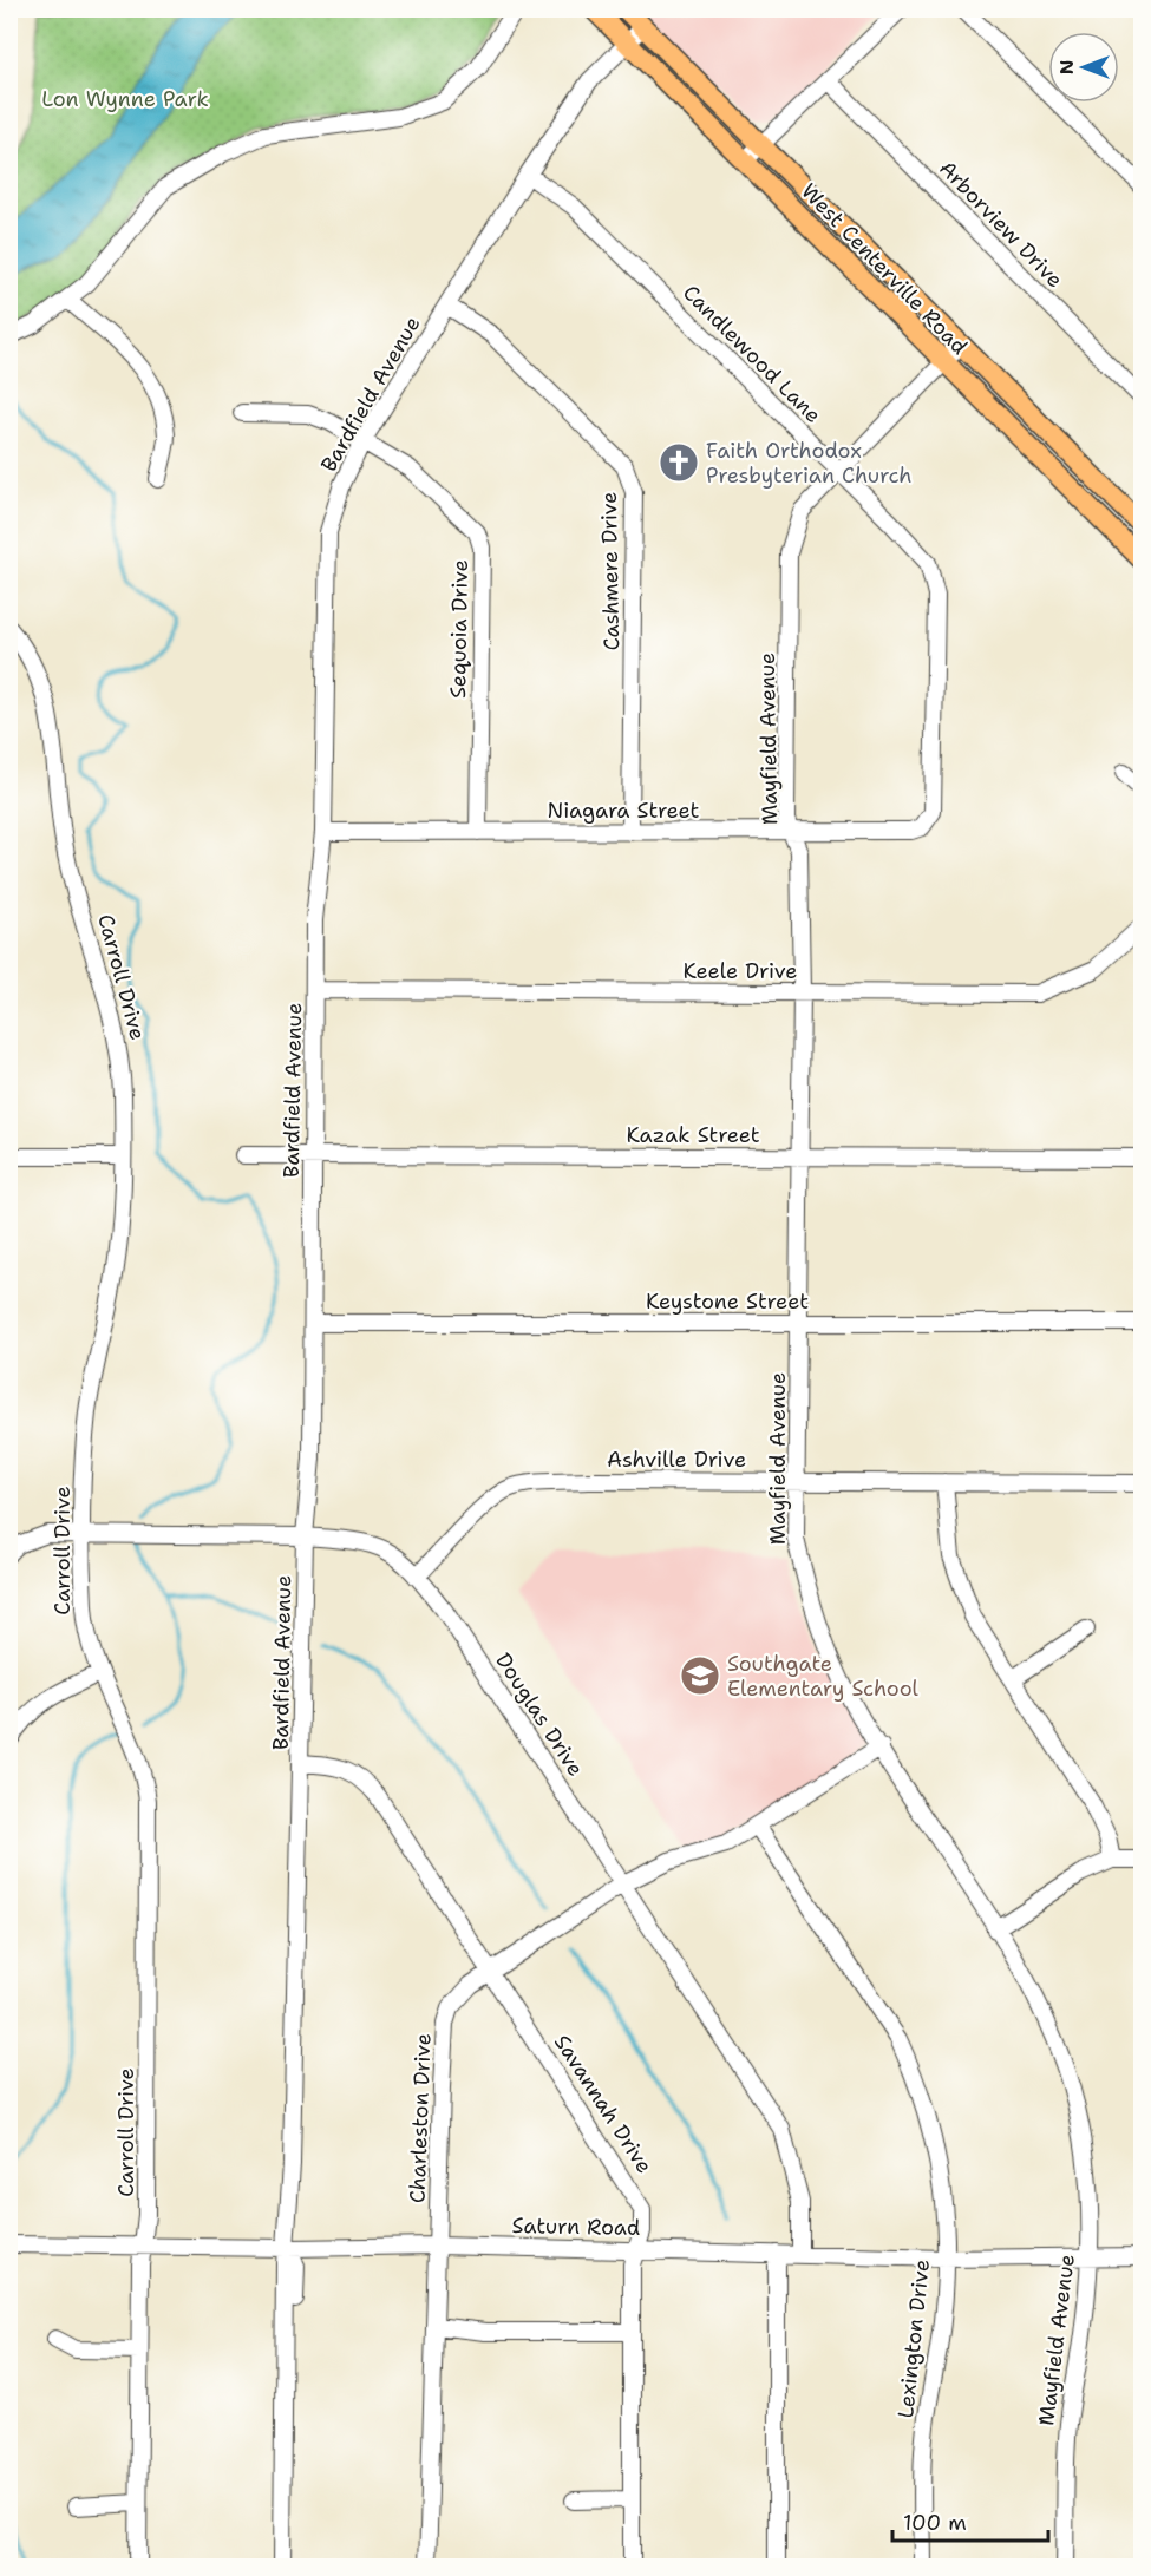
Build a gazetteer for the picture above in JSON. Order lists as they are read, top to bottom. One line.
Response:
{"streets":{"main road":["West Centerville Road"],"street":["Arborview Drive","Candlewood Lane","Bardfield Avenue","Cashmere Drive","Sequoia Drive","Mayfield Avenue","Niagara Street","Keele Drive","Carroll Drive","Kazak Street","Keystone Street","Ashville Drive","Douglas Drive","Savannah Drive","Charleston Drive","Saturn Road","Lexington Drive"]},"crossings":[["West Centerville Road","Bardfield Avenue"],["West Centerville Road","Mayfield Avenue"],["Candlewood Lane","Bardfield Avenue"],["Candlewood Lane","Mayfield Avenue"],["Candlewood Lane","Niagara Street"],["Bardfield Avenue","Cashmere Drive"],["Bardfield Avenue","Sequoia Drive"],["Bardfield Avenue","Niagara Street"],["Bardfield Avenue","Keele Drive"],["Bardfield Avenue","Kazak Street"],["Bardfield Avenue","Keystone Street"],["Bardfield Avenue","Douglas Drive"],["Bardfield Avenue","Savannah Drive"],["Bardfield Avenue","Saturn Road"],["Cashmere Drive","Niagara Street"],["Sequoia Drive","Niagara Street"],["Mayfield Avenue","Niagara Street"],["Mayfield Avenue","Keele Drive"],["Mayfield Avenue","Kazak Street"],["Mayfield Avenue","Keystone Street"],["Mayfield Avenue","Ashville Drive"],["Mayfield Avenue","Charleston Drive"],["Mayfield Avenue","Saturn Road"],["Carroll Drive","Douglas Drive"],["Carroll Drive","Saturn Road"],["Ashville Drive","Douglas Drive"],["Douglas Drive","Charleston Drive"],["Douglas Drive","Saturn Road"],["Savannah Drive","Charleston Drive"],["Savannah Drive","Saturn Road"],["Charleston Drive","Saturn Road"],["Charleston Drive","Lexington Drive"],["Saturn Road","Lexington Drive"]],"parks":["Lon Wynne Park"],"places":{"church":["Faith Orthodox Presbyterian Church"],"school or university":["Southgate Elementary School"]},"scale_bar":"100 m","north":"left"}
